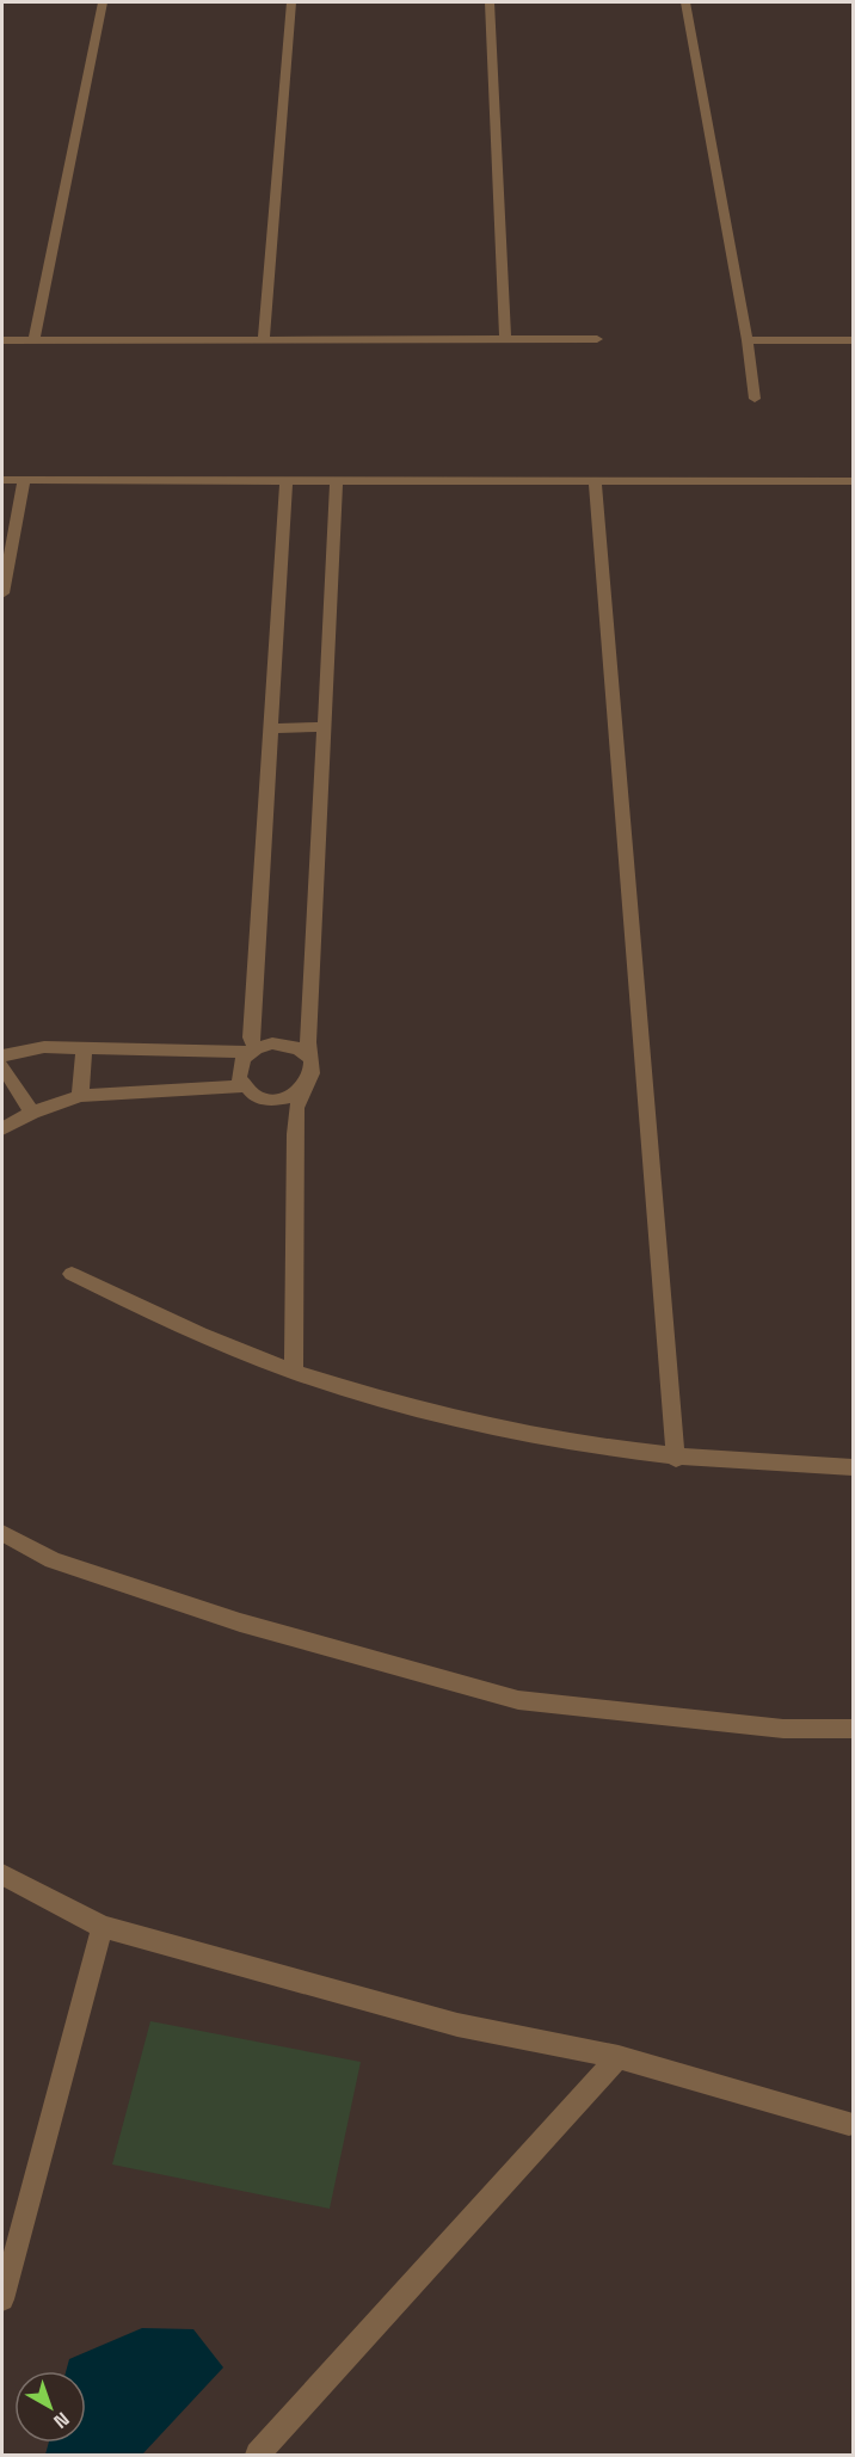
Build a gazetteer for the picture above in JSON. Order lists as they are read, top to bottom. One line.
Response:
{"north":"bottom right"}
